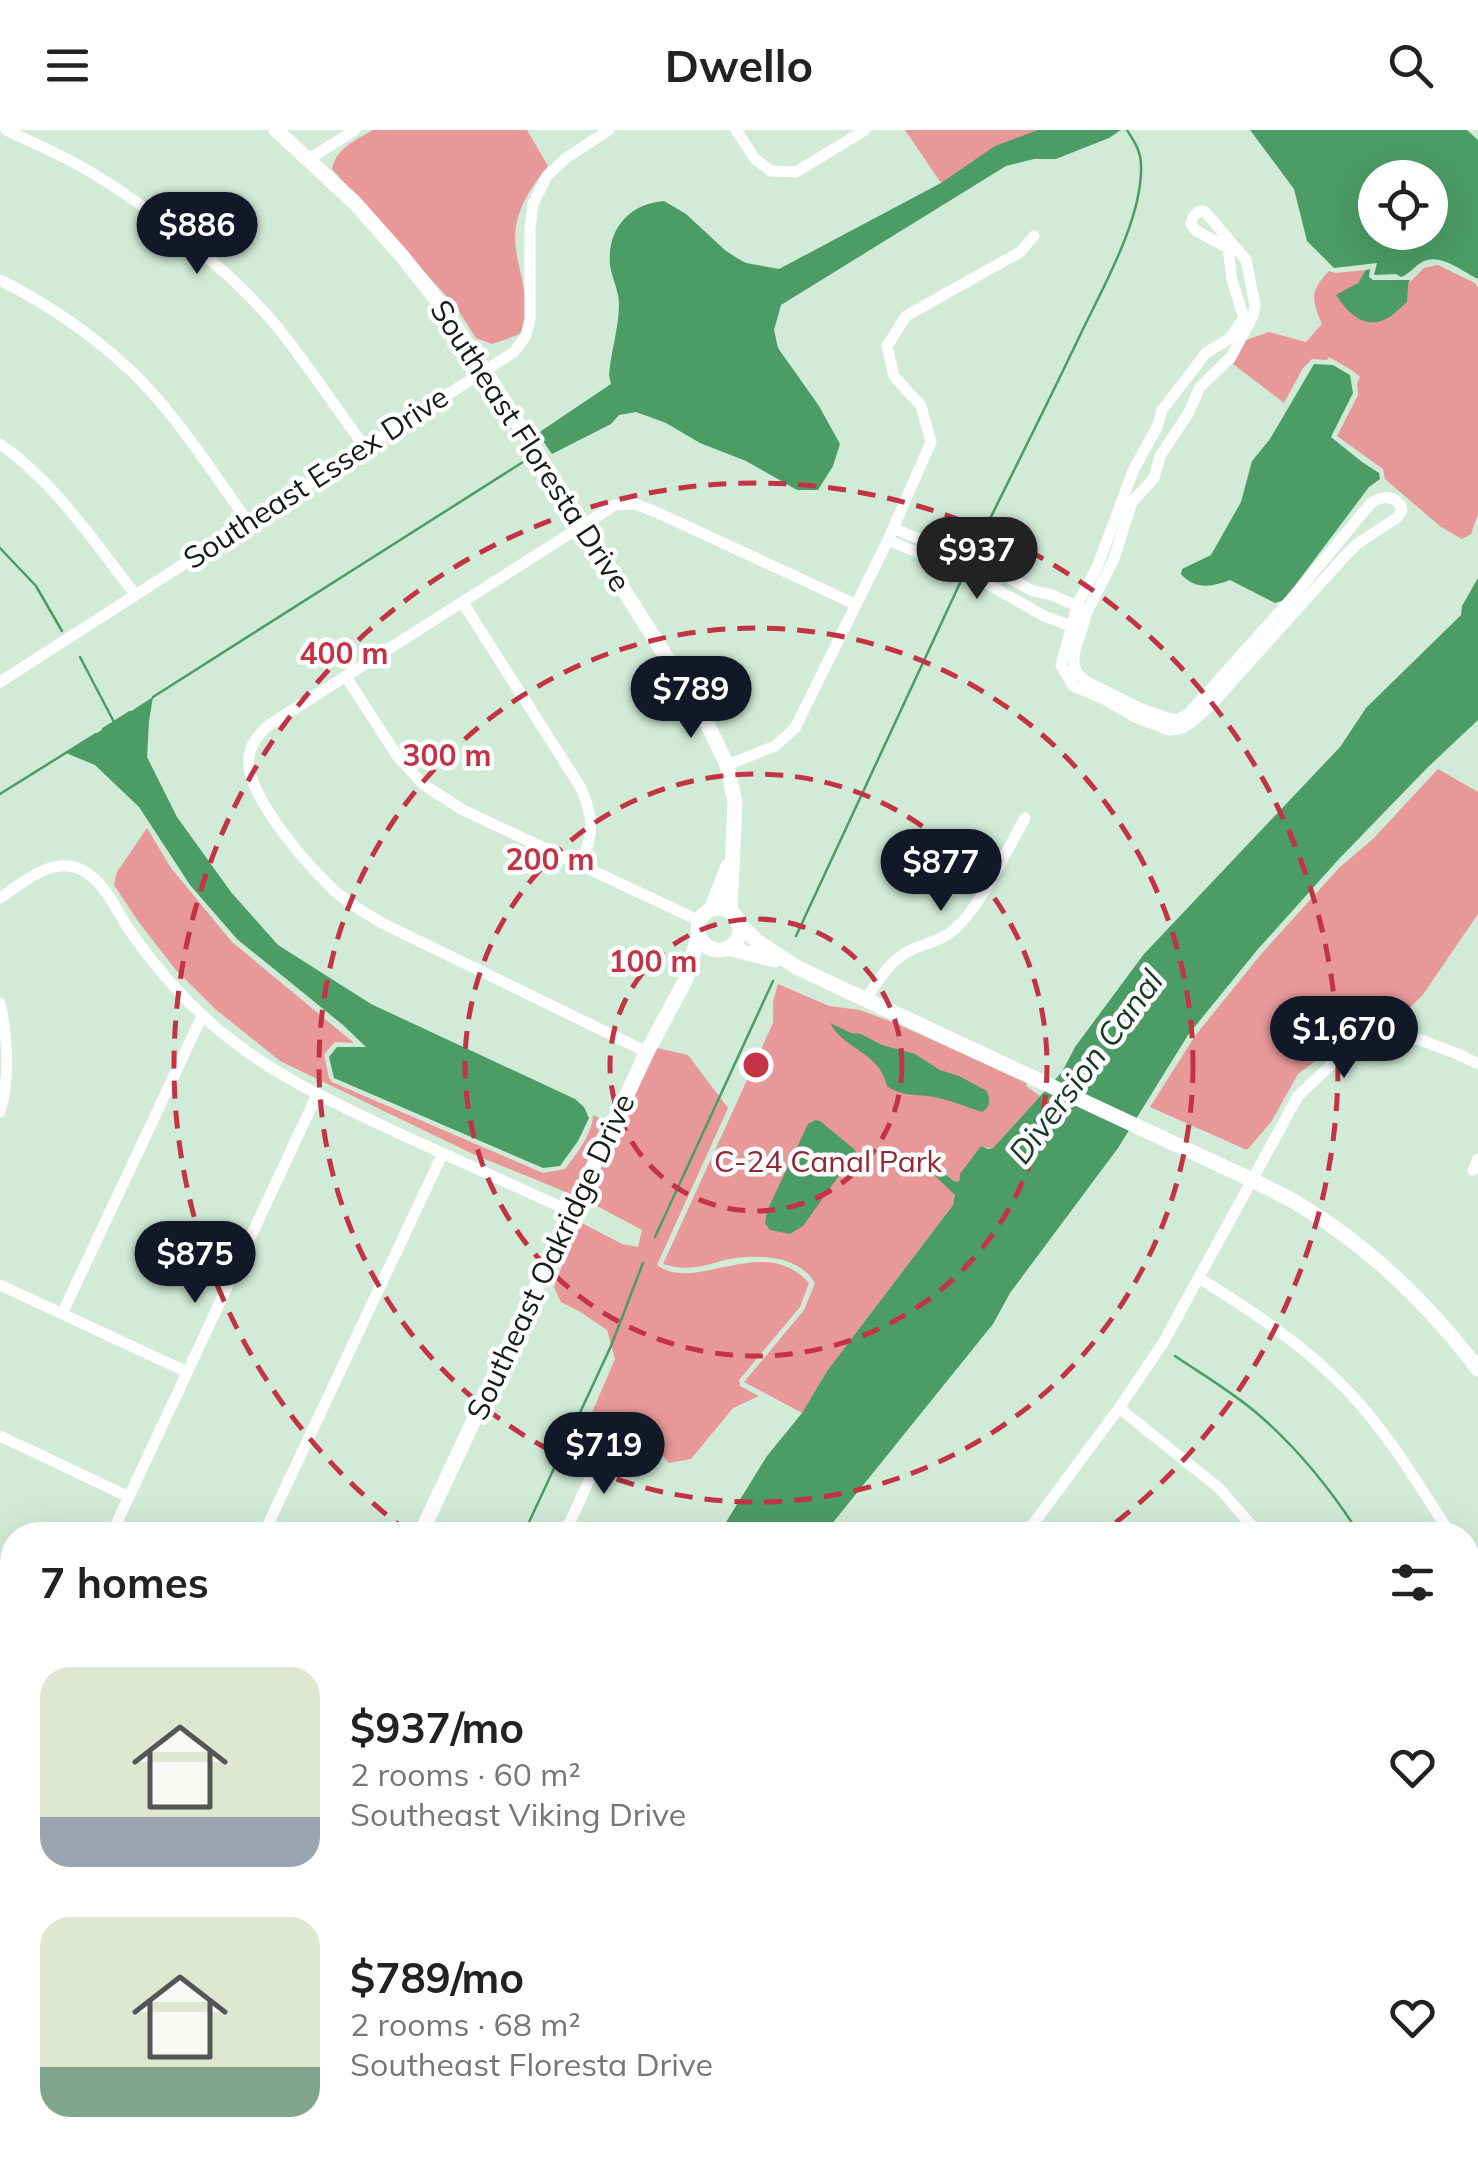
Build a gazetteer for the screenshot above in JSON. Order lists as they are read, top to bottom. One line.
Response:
{"streets":{"street":["Southeast Floresta Drive","Southeast Essex Drive","Southeast Oakridge Drive"]},"crossings":[["Southeast Floresta Drive","Southeast Essex Drive"],["Southeast Floresta Drive","Southeast Oakridge Drive"]],"water":["Diversion Canal"],"parks":["C-24 Canal Park"],"page":{"header":"Dwello","price":["$886","$937","$789","$877","$1,670","$875","$719"],"heading":"7 homes","list":[{"name":"$937/mo","note":"2 rooms · 60 m² · Southeast Viking Drive"},{"name":"$789/mo","note":"2 rooms · 68 m² · Southeast Floresta Drive"}]},"rings":["400 m","300 m","200 m","100 m"]}
